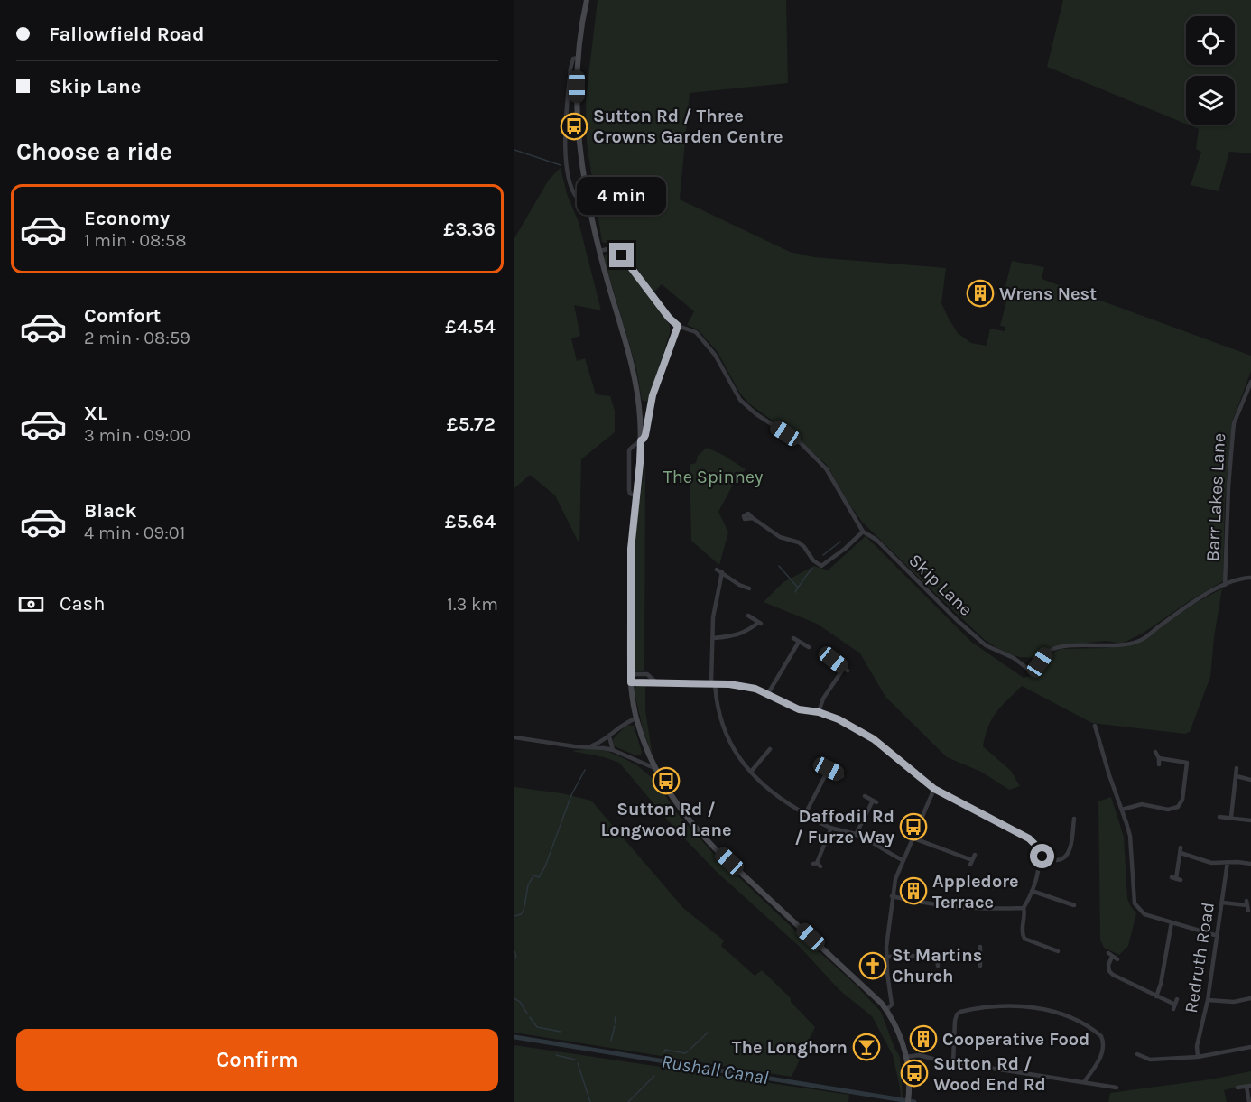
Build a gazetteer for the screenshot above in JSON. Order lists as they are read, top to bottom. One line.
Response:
{"streets":{"street":["Barr Lakes Lane","Skip Lane","Redruth Road"]},"crossings":[["Barr Lakes Lane","Skip Lane"]],"water":["Rushall Canal"],"parks":["The Spinney"],"places":{"bus stop":["Sutton Rd / Three Crowns Garden Centre","Sutton Rd / Longwood Lane","Daffodil Rd / Furze Way","Sutton Rd / Wood End Rd"],"building":["Wrens Nest","Appledore Terrace","Cooperative Food"],"church":["St Martins Church"],"bar":["The Longhorn"]},"page":{"banner":["Fallowfield Road","Skip Lane"],"heading":"Choose a ride","bubble":"4 min","list":[{"name":"Economy","note":"1 min · 08:58","value":"£3.36"},{"name":"Comfort","note":"2 min · 08:59","value":"£4.54"},{"name":"XL","note":"3 min · 09:00","value":"£5.72"},{"name":"Black","note":"4 min · 09:01","value":"£5.64"}],"pay":["Cash","1.3 km"],"buttons":"Confirm"}}
